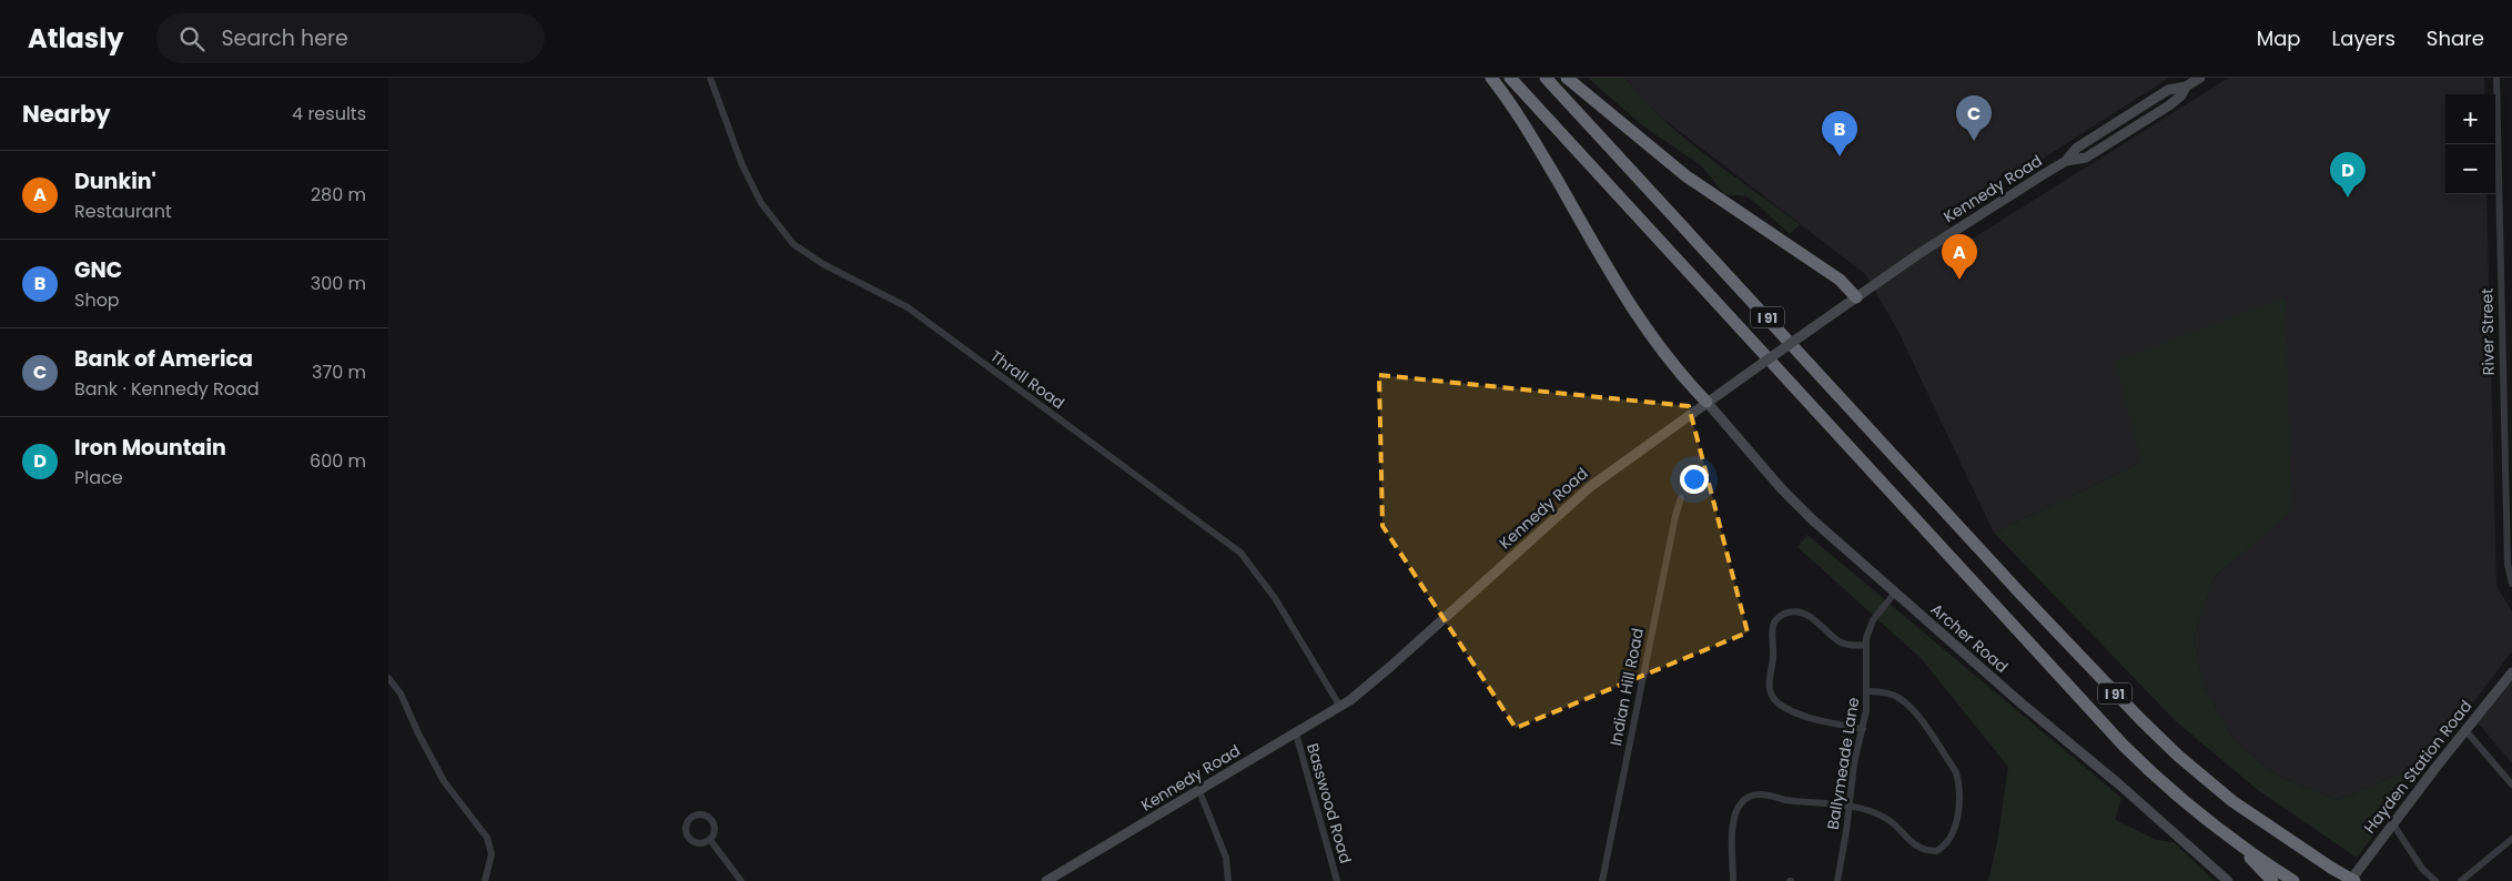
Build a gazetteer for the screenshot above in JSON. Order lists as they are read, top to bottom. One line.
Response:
{"streets":{"highway":["I 91"],"street":["Kennedy Road","River Street","Thrall Road","Archer Road","Indian Hill Road","Ballymeade Lane","Hayden Station Road","Basswood Road"]},"crossings":[["Kennedy Road","Thrall Road"],["Kennedy Road","Archer Road"],["Kennedy Road","Basswood Road"],["Archer Road","Ballymeade Lane"]],"page":{"header":"Atlasly","search":"Search here","nav":["Map","Layers","Share"],"heading":["Nearby","4 results"],"map_buttons":["+","−"],"pins":["C","B","D","A"],"list":[{"mark":"A","name":"Dunkin'","note":"Restaurant","value":"280 m"},{"mark":"B","name":"GNC","note":"Shop","value":"300 m"},{"mark":"C","name":"Bank of America","note":"Bank · Kennedy Road","value":"370 m"},{"mark":"D","name":"Iron Mountain","note":"Place","value":"600 m"}]}}
